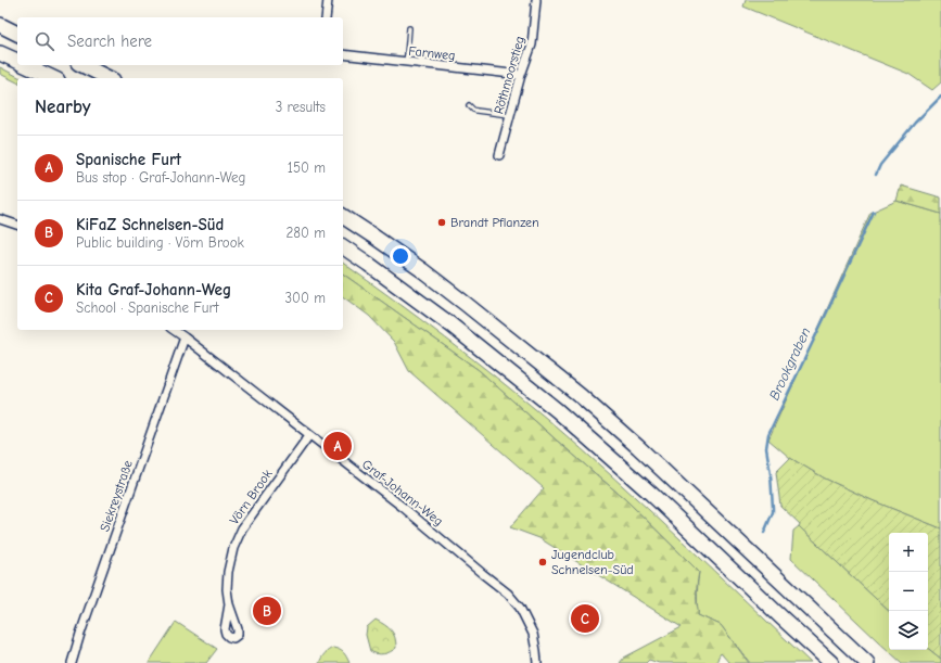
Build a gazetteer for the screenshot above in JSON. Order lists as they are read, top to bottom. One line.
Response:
{"streets":{"street":["Farnweg","Röthmoorstieg","Graf-Johann-Weg","Siekreystraße","Vörn Brook"]},"crossings":[["Farnweg","Röthmoorstieg"],["Graf-Johann-Weg","Siekreystraße"],["Graf-Johann-Weg","Vörn Brook"]],"water":["Brookgraben"],"places":["Brandt Pflanzen","Jugendclub Schnelsen-Süd"],"page":{"search":"Search here","heading":["Nearby","3 results"],"list":[{"mark":"A","name":"Spanische Furt","note":"Bus stop · Graf-Johann-Weg","value":"150 m"},{"mark":"B","name":"KiFaZ Schnelsen-Süd","note":"Public building · Vörn Brook","value":"280 m"},{"mark":"C","name":"Kita Graf-Johann-Weg","note":"School · Spanische Furt","value":"300 m"}],"pins":["A","B","C"],"map_buttons":["+","−"]}}
